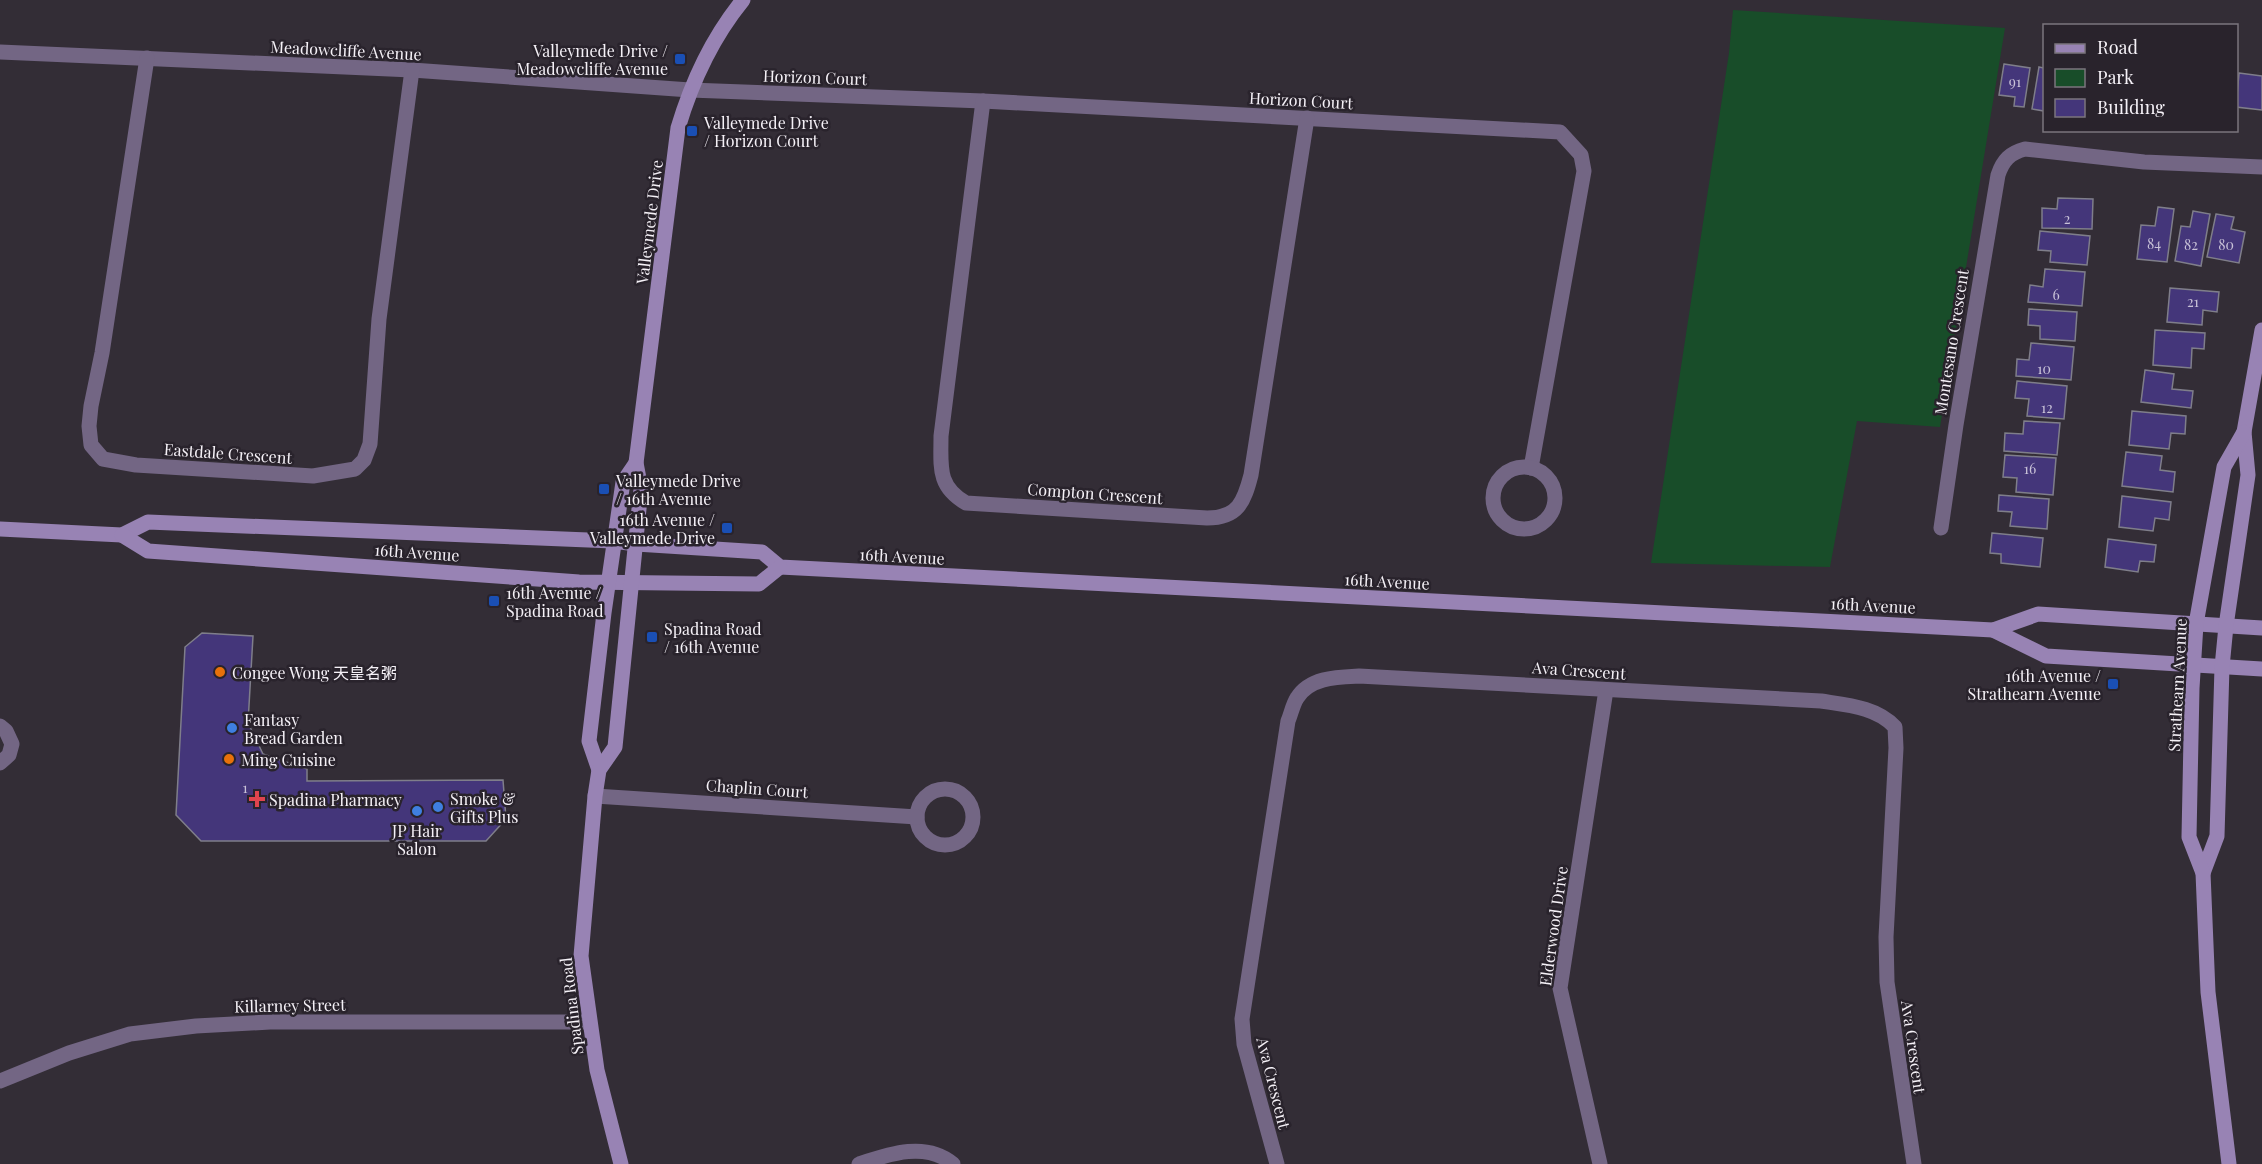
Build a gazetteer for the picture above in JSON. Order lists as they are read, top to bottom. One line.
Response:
{"streets":{"main road":["Valleymede Drive","16th Avenue","Strathearn Avenue","Spadina Road"],"street":["Meadowcliffe Avenue","Horizon Court","Montesano Crescent","Eastdale Crescent","Compton Crescent","Ava Crescent","Chaplin Court","Elderwood Drive","Killarney Street"]},"crossings":[["Meadowcliffe Avenue","Horizon Court"],["Meadowcliffe Avenue","Valleymede Drive"],["Meadowcliffe Avenue","Eastdale Crescent"],["Horizon Court","Valleymede Drive"],["Horizon Court","Compton Crescent"],["Valleymede Drive","16th Avenue"],["Valleymede Drive","Spadina Road"],["16th Avenue","Strathearn Avenue"],["16th Avenue","Spadina Road"],["Ava Crescent","Elderwood Drive"],["Chaplin Court","Spadina Road"],["Killarney Street","Spadina Road"]],"places":{"transit":["Valleymede Drive / Meadowcliffe Avenue","Valleymede Drive / Horizon Court","Valleymede Drive / 16th Avenue","16th Avenue / Valleymede Drive","16th Avenue / Spadina Road","Spadina Road / 16th Avenue","16th Avenue / Strathearn Avenue"],"other":["Congee Wong 天皇名粥","Fantasy Bread Garden","Ming Cuisine","Smoke & Gifts Plus","JP Hair Salon"],"health":["Spadina Pharmacy"]},"house_numbers":["91","2","84","82","80","6","21","10","12","16","1"],"legend":["Road","Park","Building"]}
